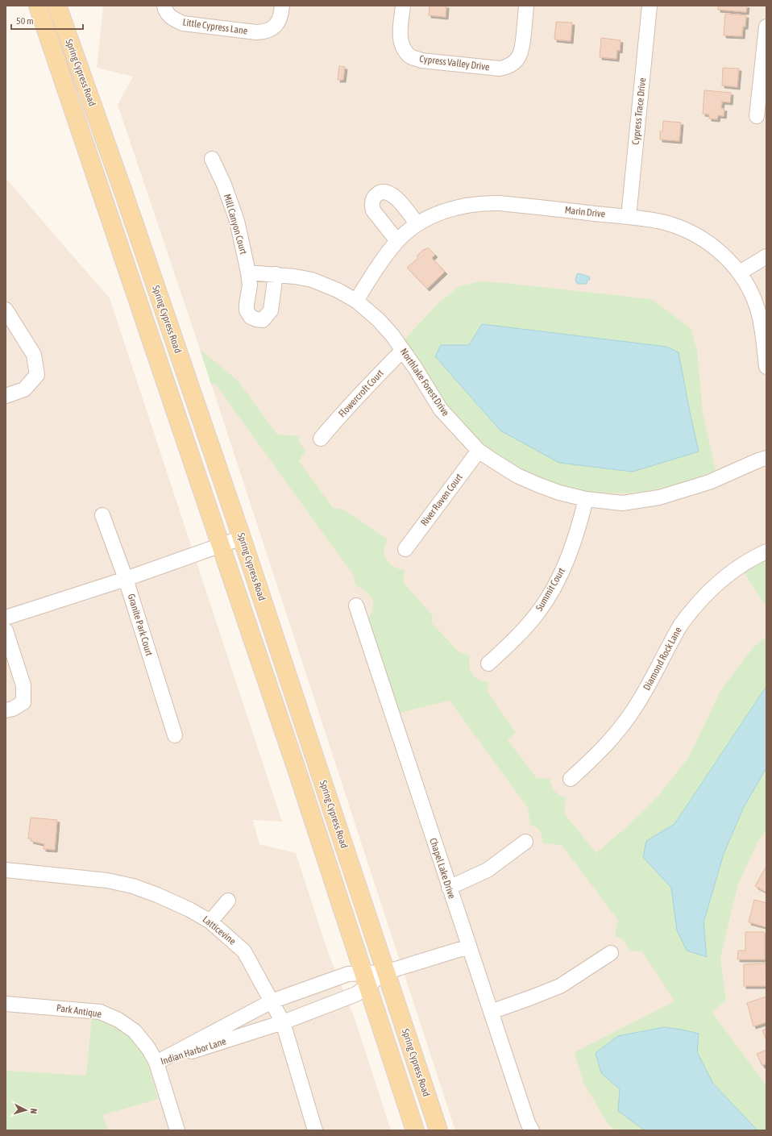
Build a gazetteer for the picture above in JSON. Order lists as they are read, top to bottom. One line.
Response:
{"streets":{"main road":["Spring Cypress Road"],"street":["Little Cypress Lane","Cypress Valley Drive","Cypress Trace Drive","Marin Drive","Mill Canyon Court","Northlake Forest Drive","Flowercroft Court","River Raven Court","Summit Court","Granite Park Court","Diamond Rock Lane","Chapel Lake Drive","Latticevine","Park Antique","Indian Harbor Lane"]},"crossings":[["Spring Cypress Road","Indian Harbor Lane"],["Cypress Trace Drive","Marin Drive"],["Marin Drive","Northlake Forest Drive"],["Mill Canyon Court","Northlake Forest Drive"],["Northlake Forest Drive","Flowercroft Court"],["Northlake Forest Drive","River Raven Court"],["Northlake Forest Drive","Summit Court"],["Chapel Lake Drive","Indian Harbor Lane"],["Latticevine","Indian Harbor Lane"],["Park Antique","Indian Harbor Lane"]],"scale_bar":"50 m","north":"right"}
